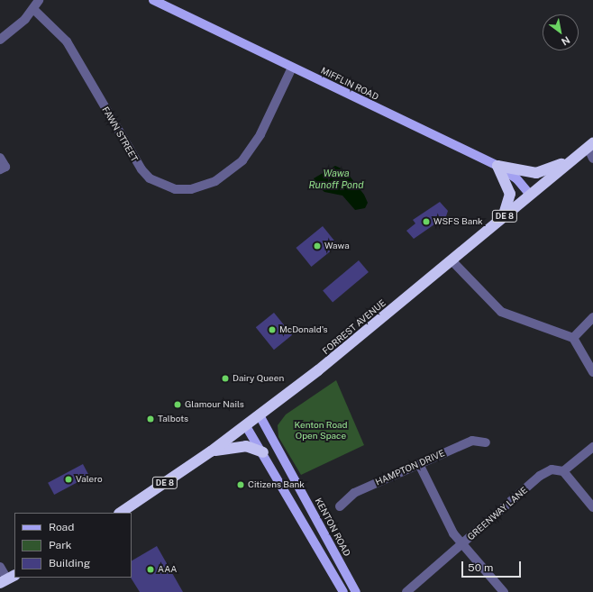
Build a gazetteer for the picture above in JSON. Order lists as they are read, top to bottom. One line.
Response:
{"streets":{"highway":["DE 8","FORREST AVENUE"],"main road":["MIFFLIN ROAD","KENTON ROAD"],"street":["FAWN STREET","HAMPTON DRIVE","GREENWAY LANE"]},"crossings":[["MIFFLIN ROAD","FAWN STREET"],["MIFFLIN ROAD","FORREST AVENUE"],["FORREST AVENUE","KENTON ROAD"]],"water":["Wawa Runoff Pond"],"parks":["Kenton Road Open Space"],"places":["WSFS Bank","Wawa","McDonald's","Dairy Queen","Glamour Nails","Talbots","Valero","Citizens Bank","AAA"],"legend":["Road","Park","Building"],"scale_bar":"50 m","north":"bottom right"}
